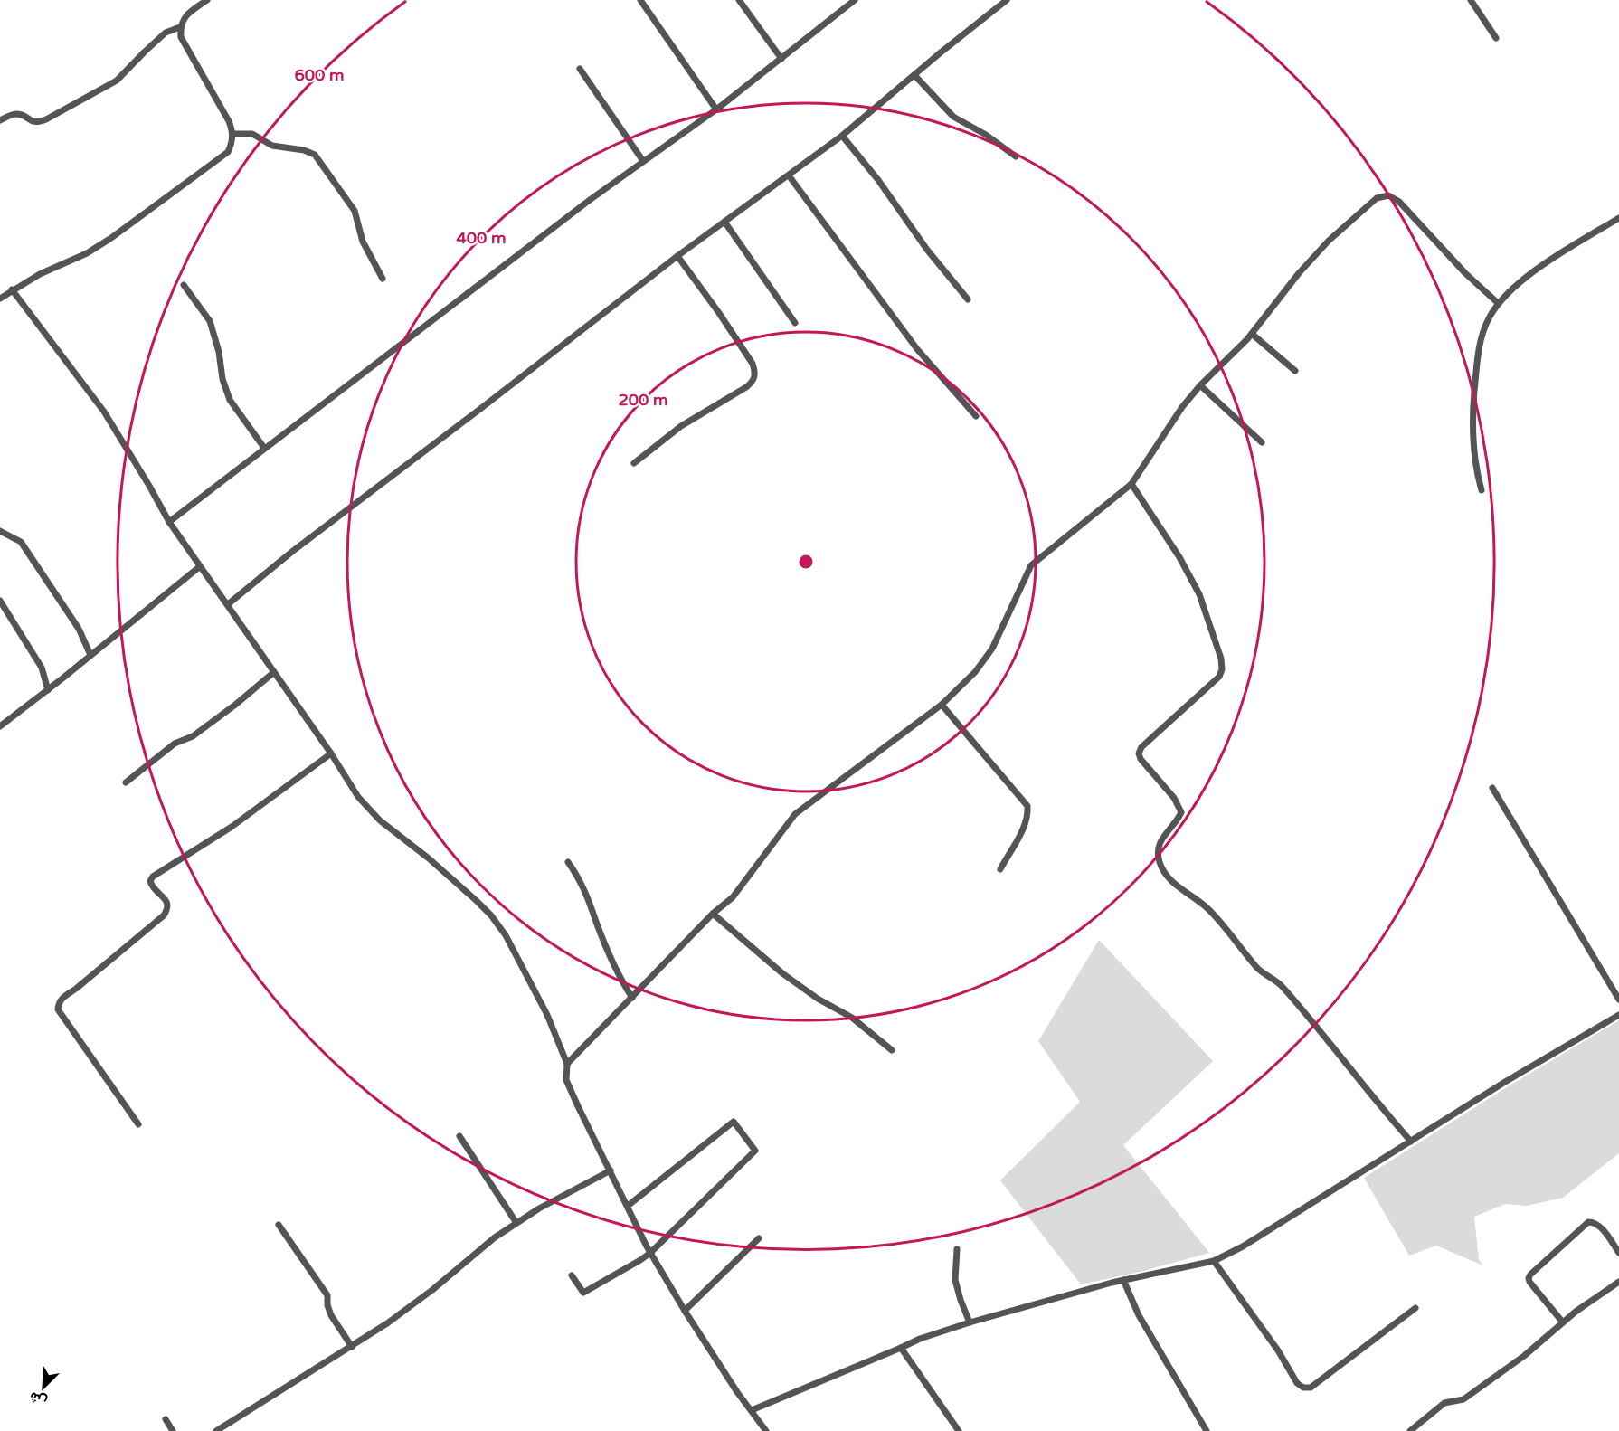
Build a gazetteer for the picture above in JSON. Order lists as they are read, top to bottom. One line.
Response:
{"north":"bottom left","rings":["600 m","400 m","200 m"]}
